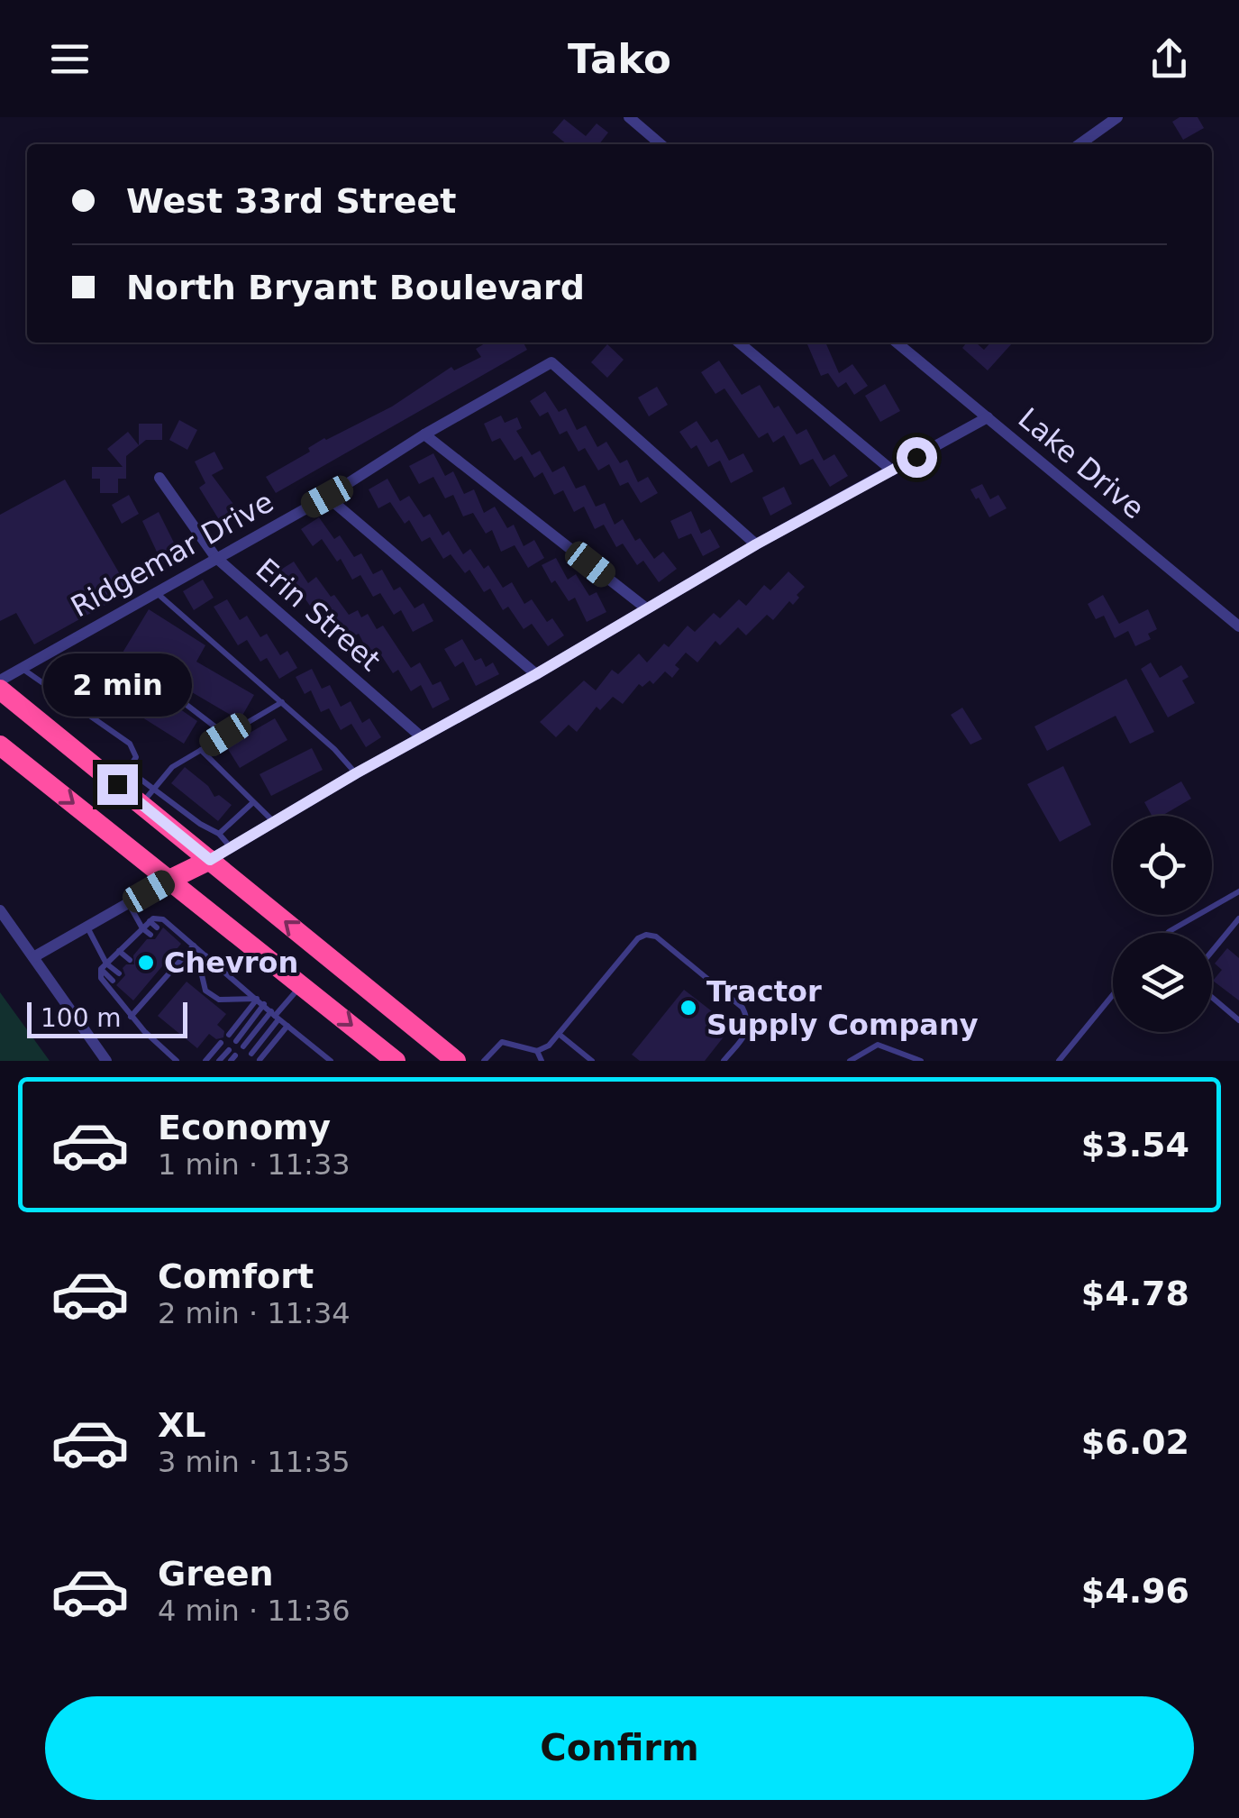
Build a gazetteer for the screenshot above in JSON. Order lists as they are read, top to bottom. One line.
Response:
{"streets":{"street":["Lake Drive","Ridgemar Drive","Erin Street"]},"crossings":[["Ridgemar Drive","Erin Street"]],"places":["Chevron","Tractor Supply Company"],"scale_bar":"100 m","page":{"header":"Tako","banner":["West 33rd Street","North Bryant Boulevard"],"bubble":"2 min","scale":"100 m","list":[{"name":"Economy","note":"1 min · 11:33","value":"$3.54"},{"name":"Comfort","note":"2 min · 11:34","value":"$4.78"},{"name":"XL","note":"3 min · 11:35","value":"$6.02"},{"name":"Green","note":"4 min · 11:36","value":"$4.96"}],"buttons":"Confirm"}}
